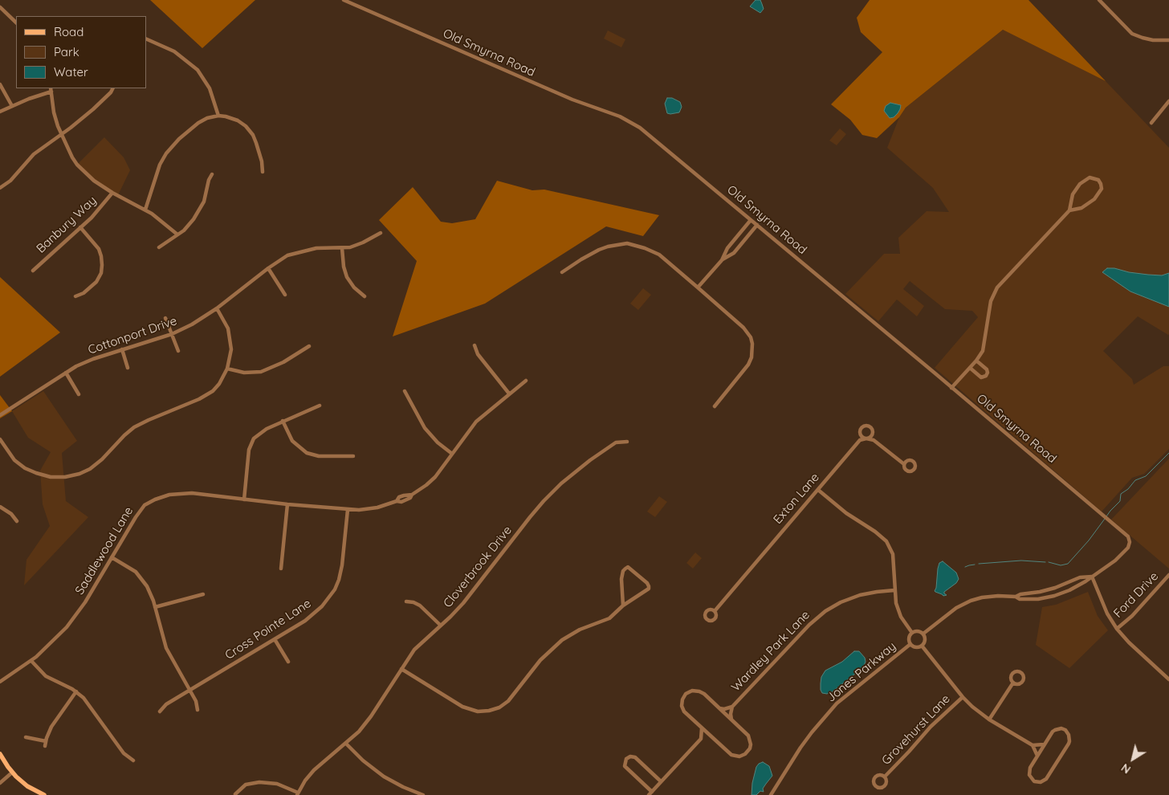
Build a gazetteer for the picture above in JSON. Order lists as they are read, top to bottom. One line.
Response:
{"streets":{"street":["Old Smyrna Road","Banbury Way","Cottonport Drive","Exton Lane","Saddlewood Lane","Cloverbrook Drive","Ford Drive","Cross Pointe Lane","Wardley Park Lane","Jones Parkway","Grovehurst Lane"]},"crossings":[["Saddlewood Lane","Cross Pointe Lane"]],"legend":["Road","Park","Water"],"north":"bottom left"}
